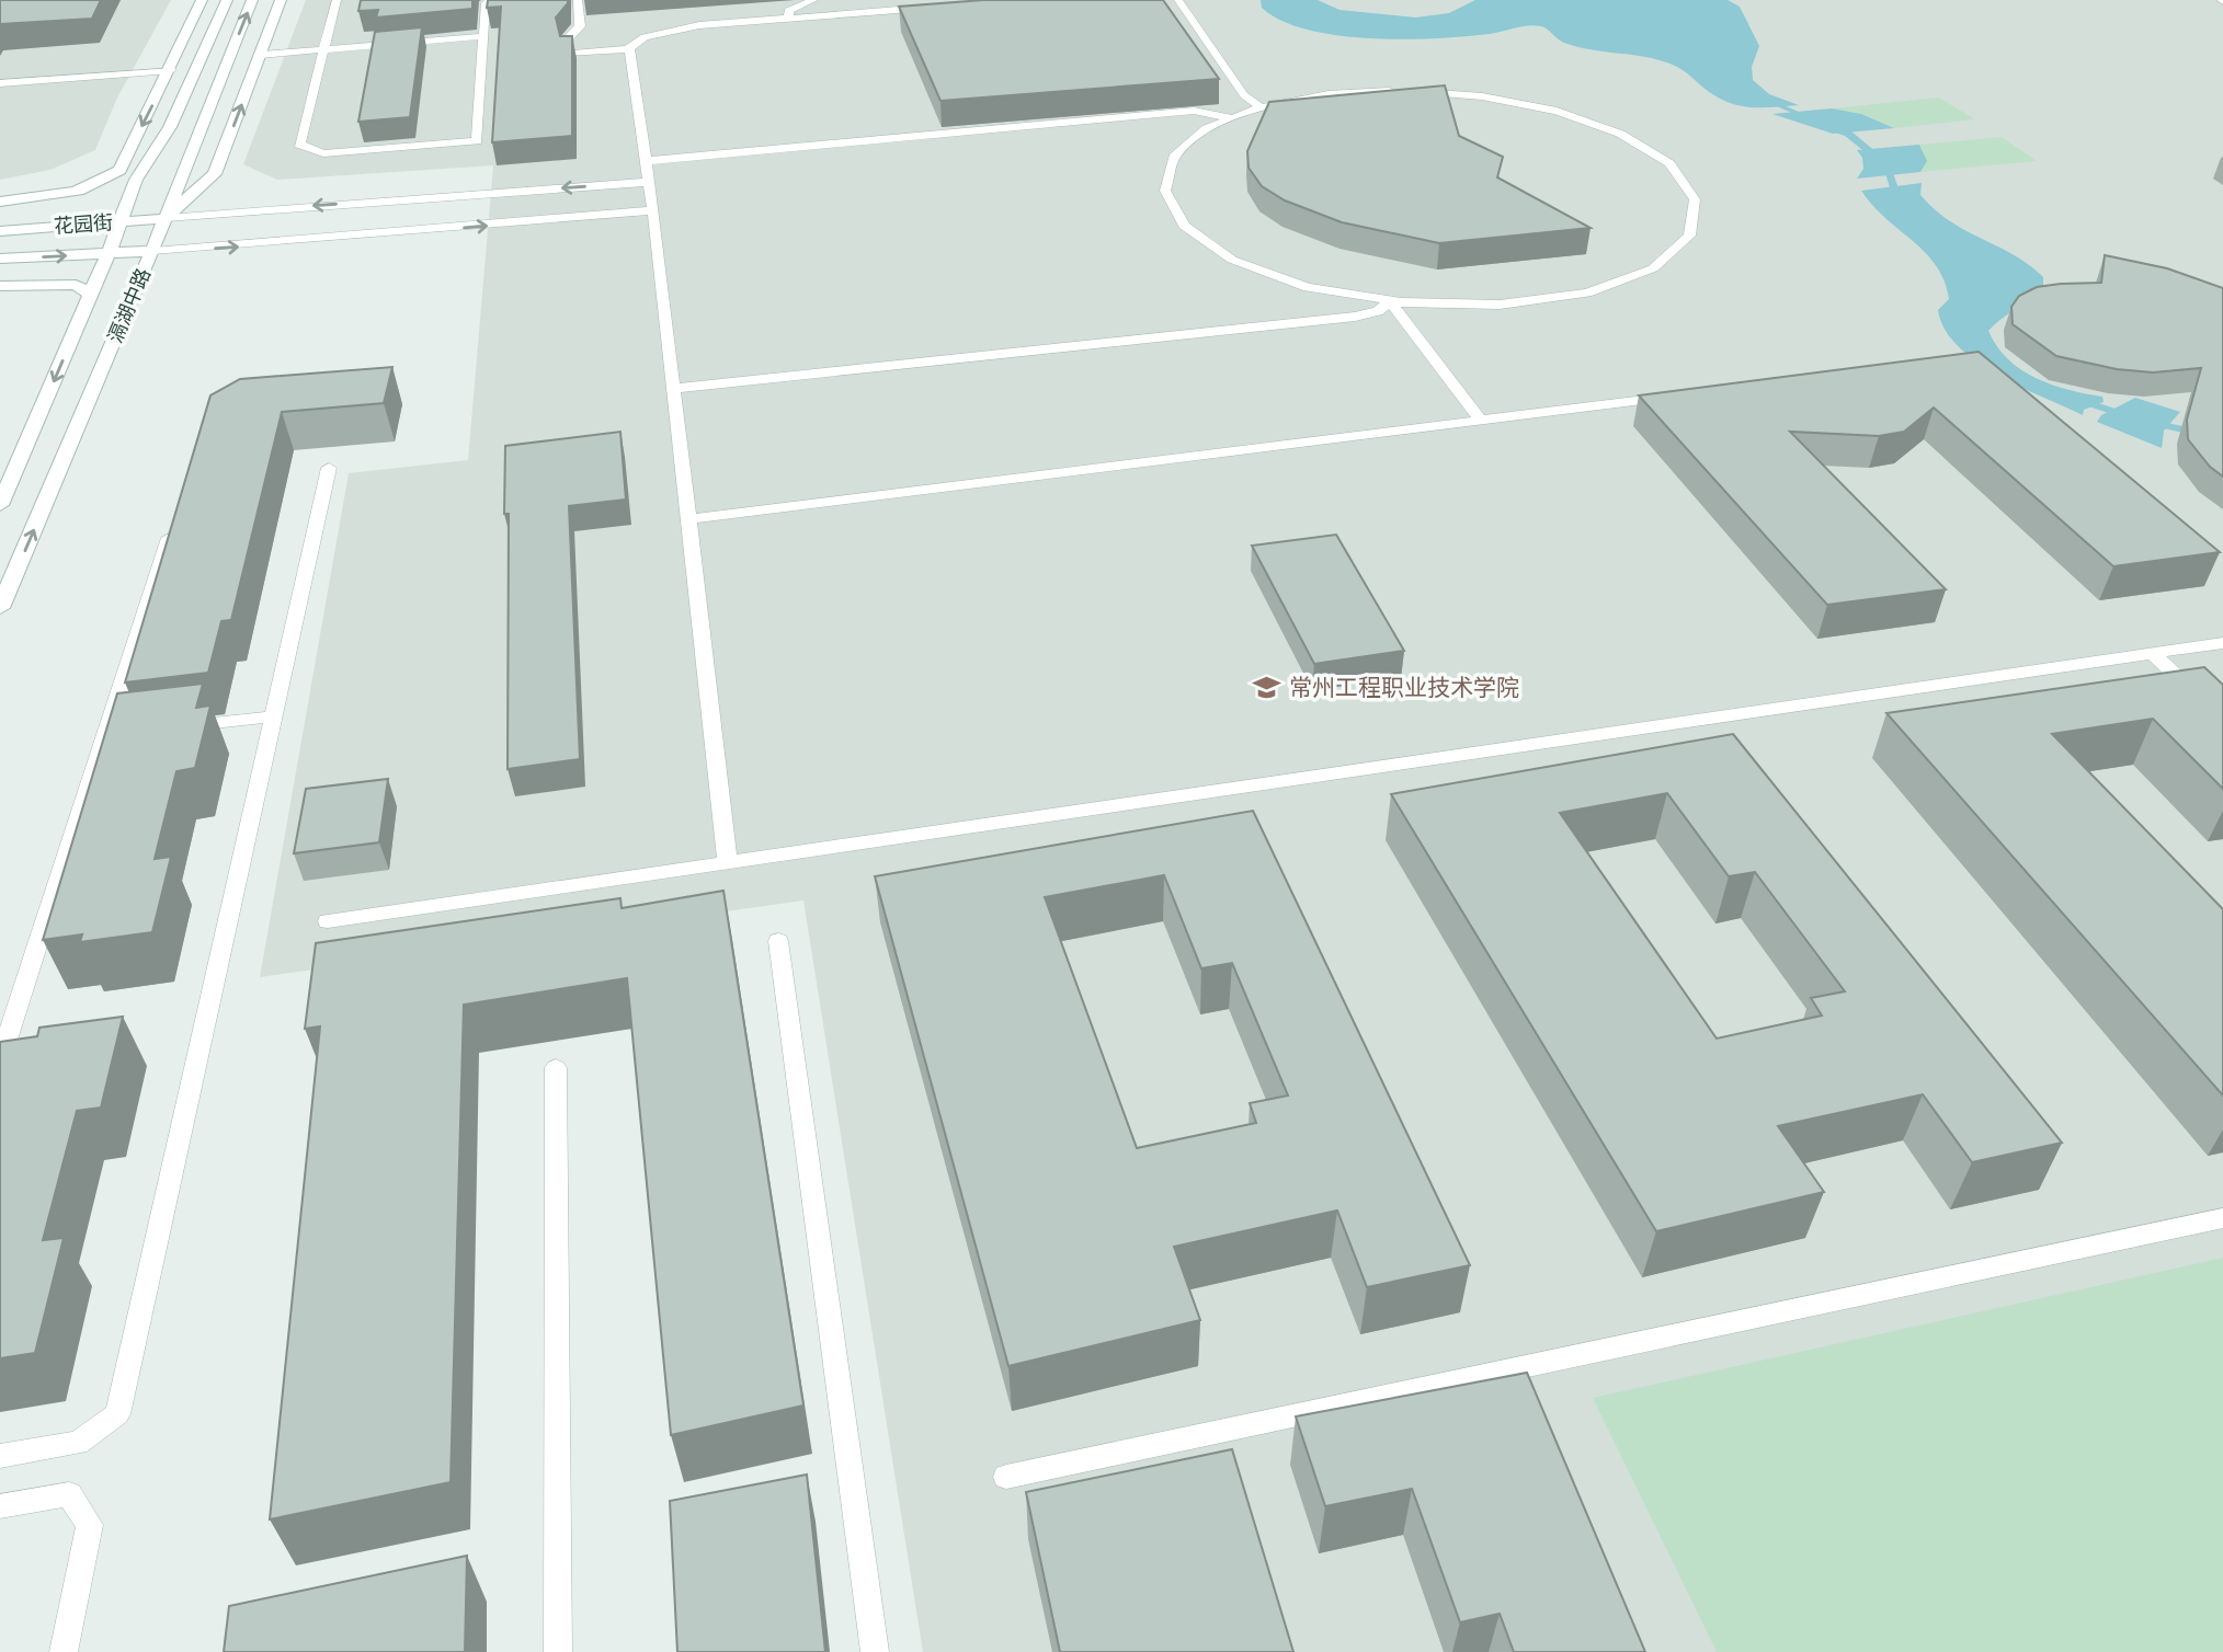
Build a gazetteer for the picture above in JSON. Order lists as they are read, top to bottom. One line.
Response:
{"streets":{"main road":["花园街","滆湖中路"]},"crossings":[["花园街","滆湖中路"]],"places":{"school or university":["常州工程职业技术学院"]}}
